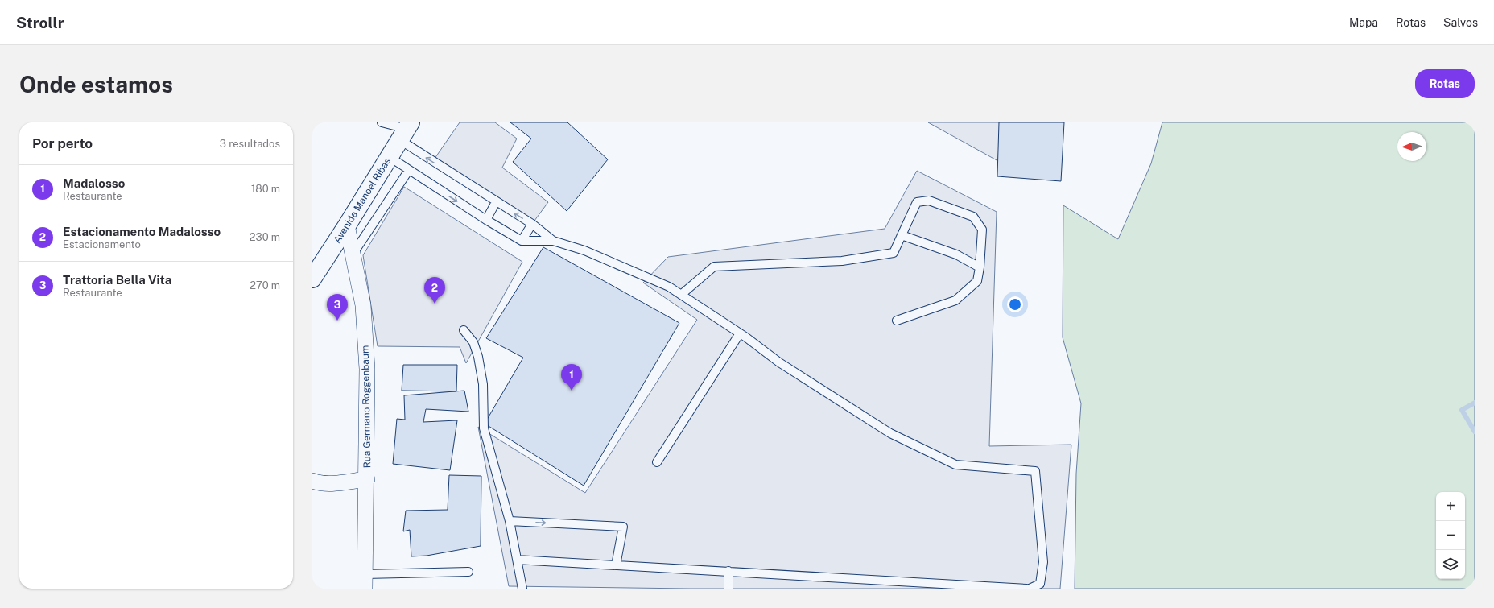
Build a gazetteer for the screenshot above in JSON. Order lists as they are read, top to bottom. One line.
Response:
{"streets":{"main road":["Avenida Manoel Ribas"],"street":["Rua Germano Roggenbaum"]},"crossings":[["Avenida Manoel Ribas","Rua Germano Roggenbaum"]],"north":"left","page":{"header":"Strollr","nav":["Mapa","Rotas","Salvos"],"buttons":"Rotas","title":"Onde estamos","heading":["Por perto","3 resultados"],"list":[{"mark":"1","name":"Madalosso","note":"Restaurante","value":"180 m"},{"mark":"2","name":"Estacionamento Madalosso","note":"Estacionamento","value":"230 m"},{"mark":"3","name":"Trattoria Bella Vita","note":"Restaurante","value":"270 m"}],"pins":["2","3","1"],"map_buttons":["+","−"]}}
